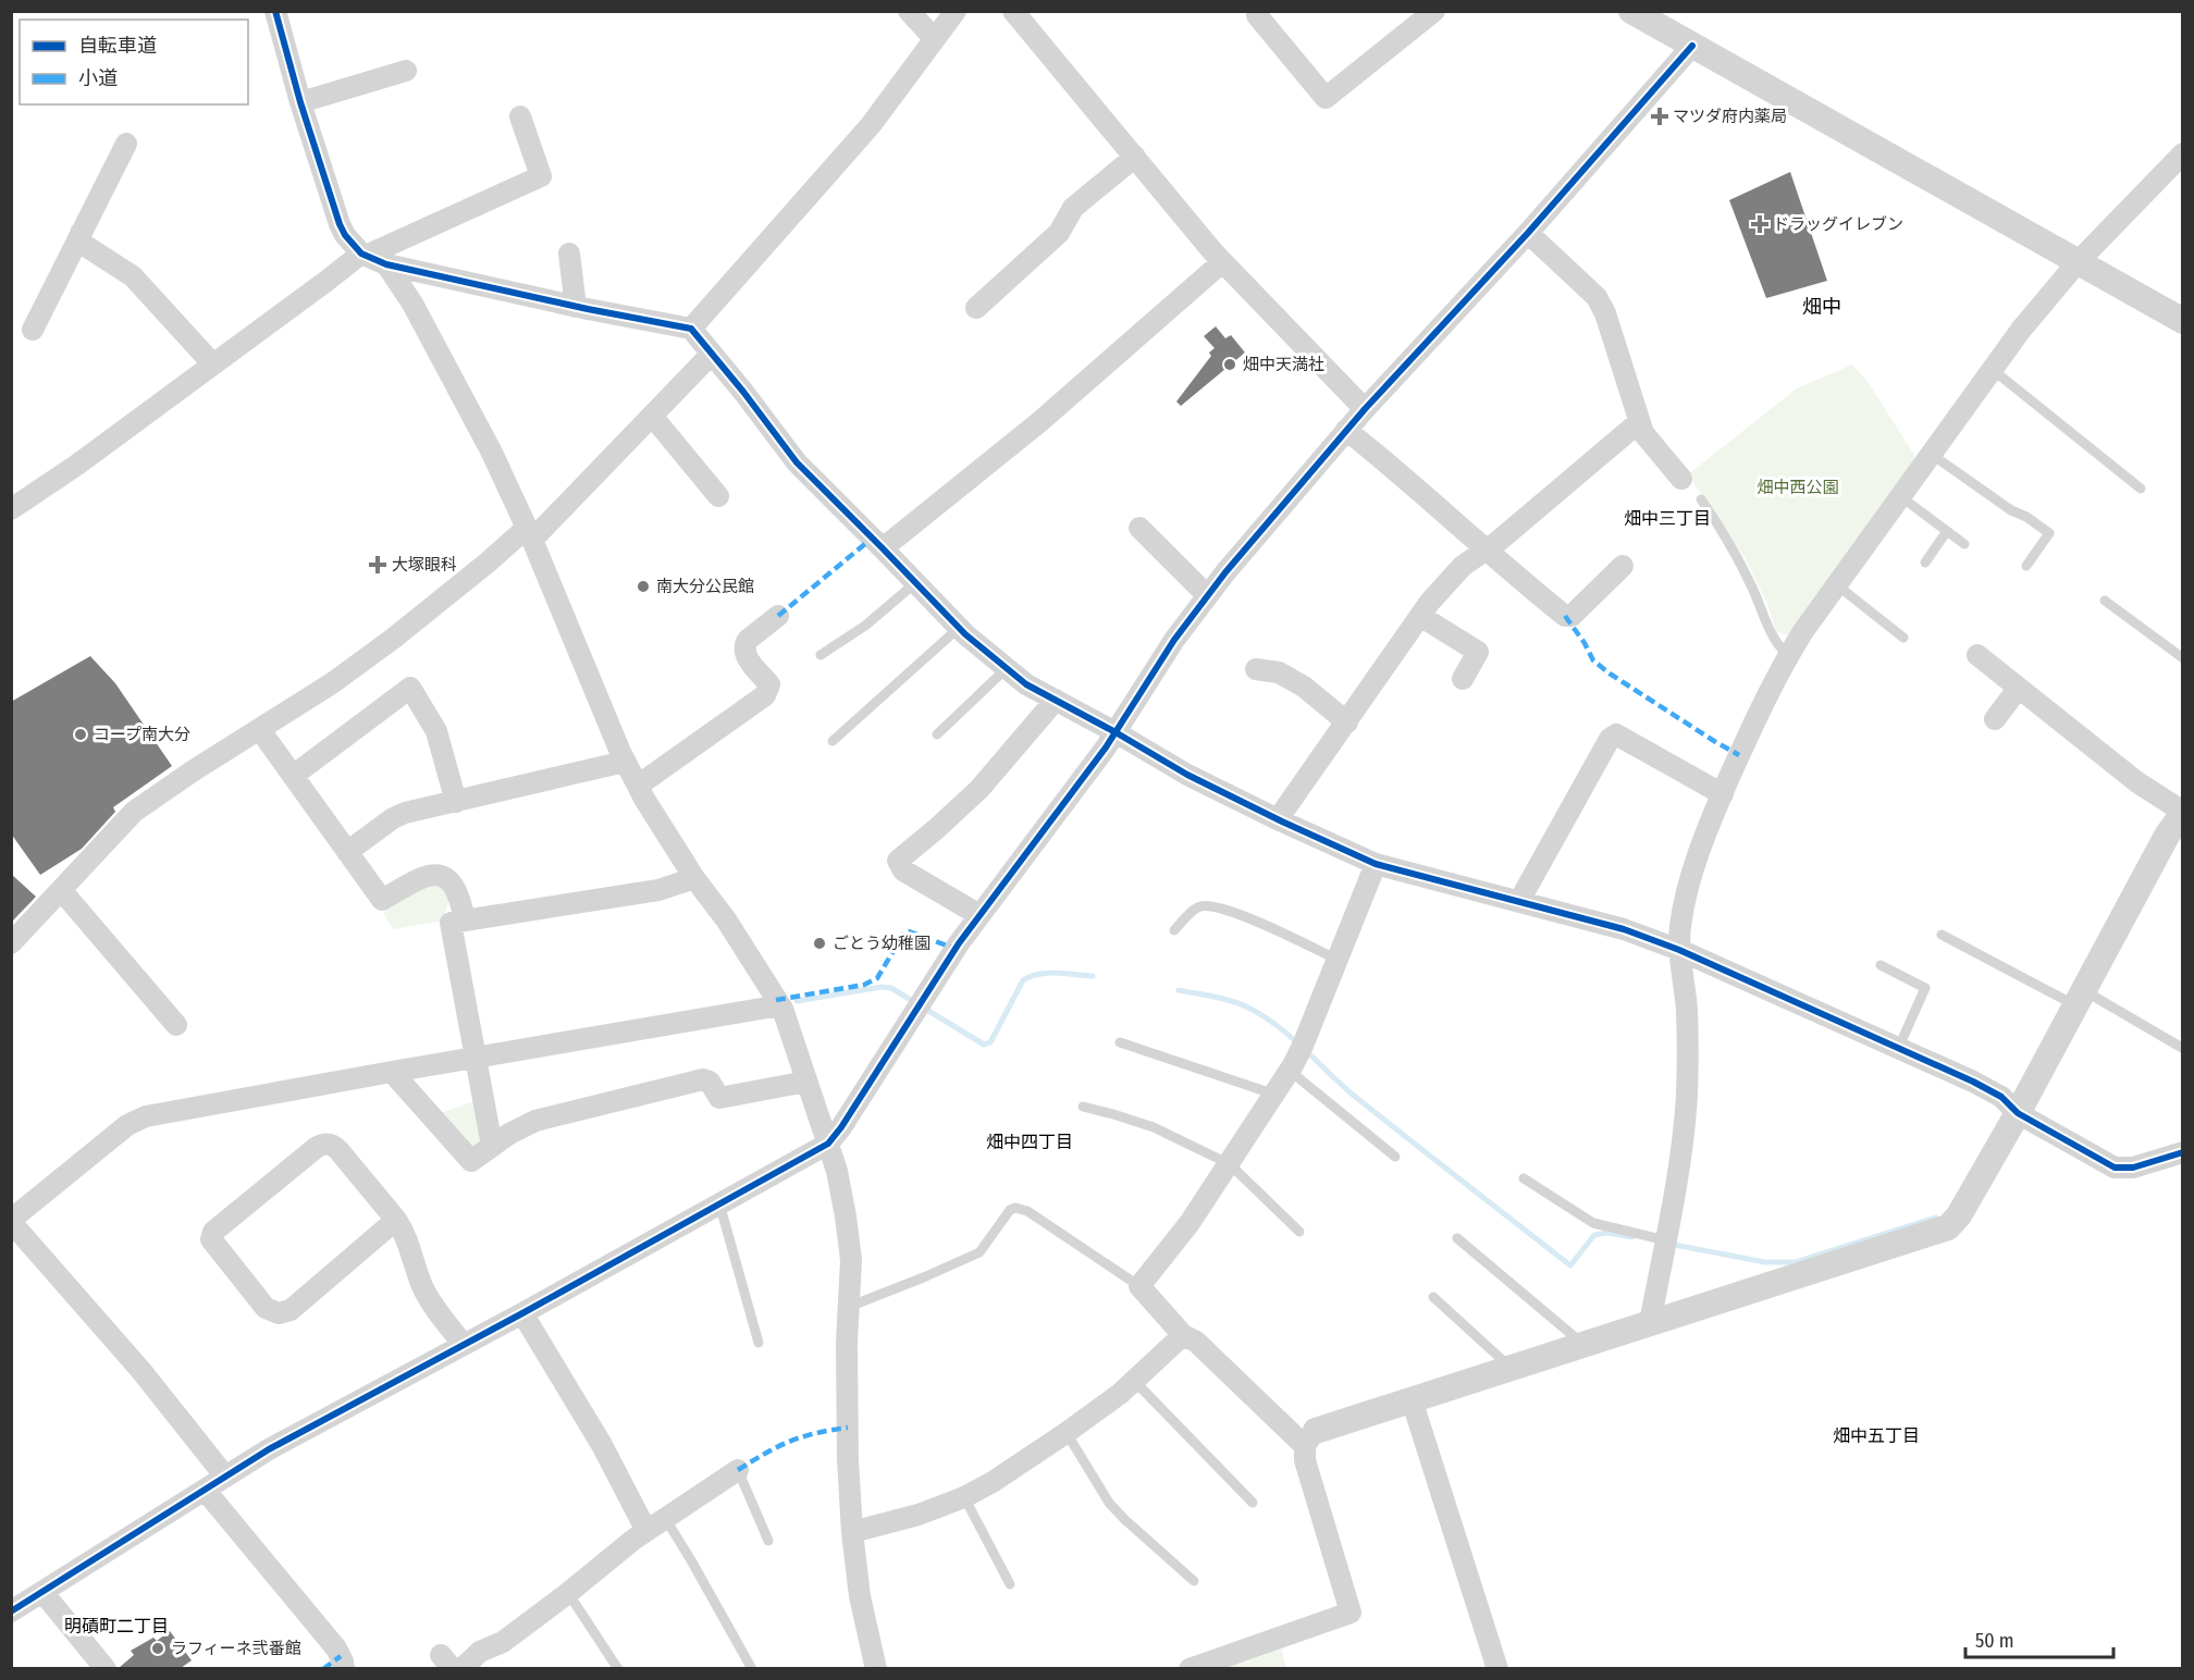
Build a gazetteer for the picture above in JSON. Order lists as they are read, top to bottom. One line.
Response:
{"districts":["畑中","畑中三丁目","畑中四丁目","畑中五丁目","明磧町二丁目"],"parks":["畑中西公園"],"places":{"health":["マツダ府内薬局","ドラッグイレブン","大塚眼科"],"other":["畑中天満社","南大分公民館","コープ南大分","ごとう幼稚園","ラフィーネ弐番館"]},"legend":["自転車道","小道"],"scale_bar":"50 m"}
